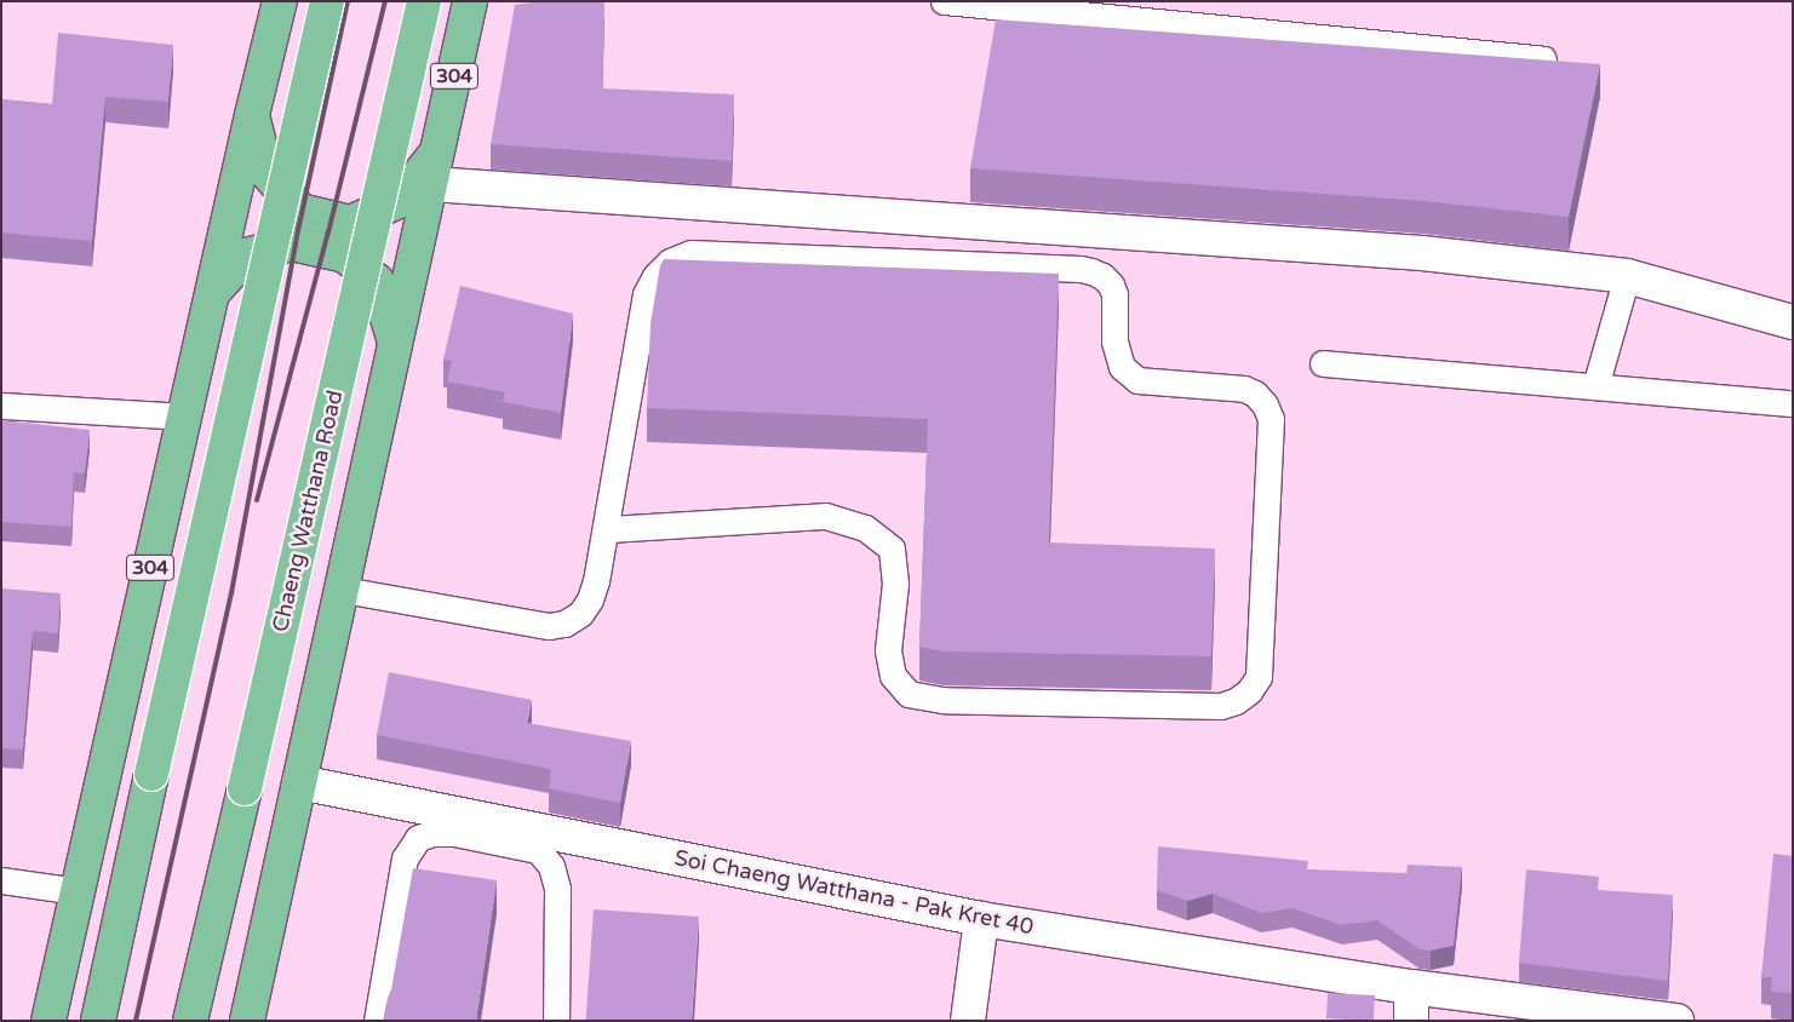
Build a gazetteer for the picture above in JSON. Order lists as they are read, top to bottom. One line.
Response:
{"streets":{"main road":["304","Chaeng Watthana Road"],"street":["Soi Chaeng Watthana - Pak Kret 40"]},"crossings":[["304","Soi Chaeng Watthana - Pak Kret 40"]]}
